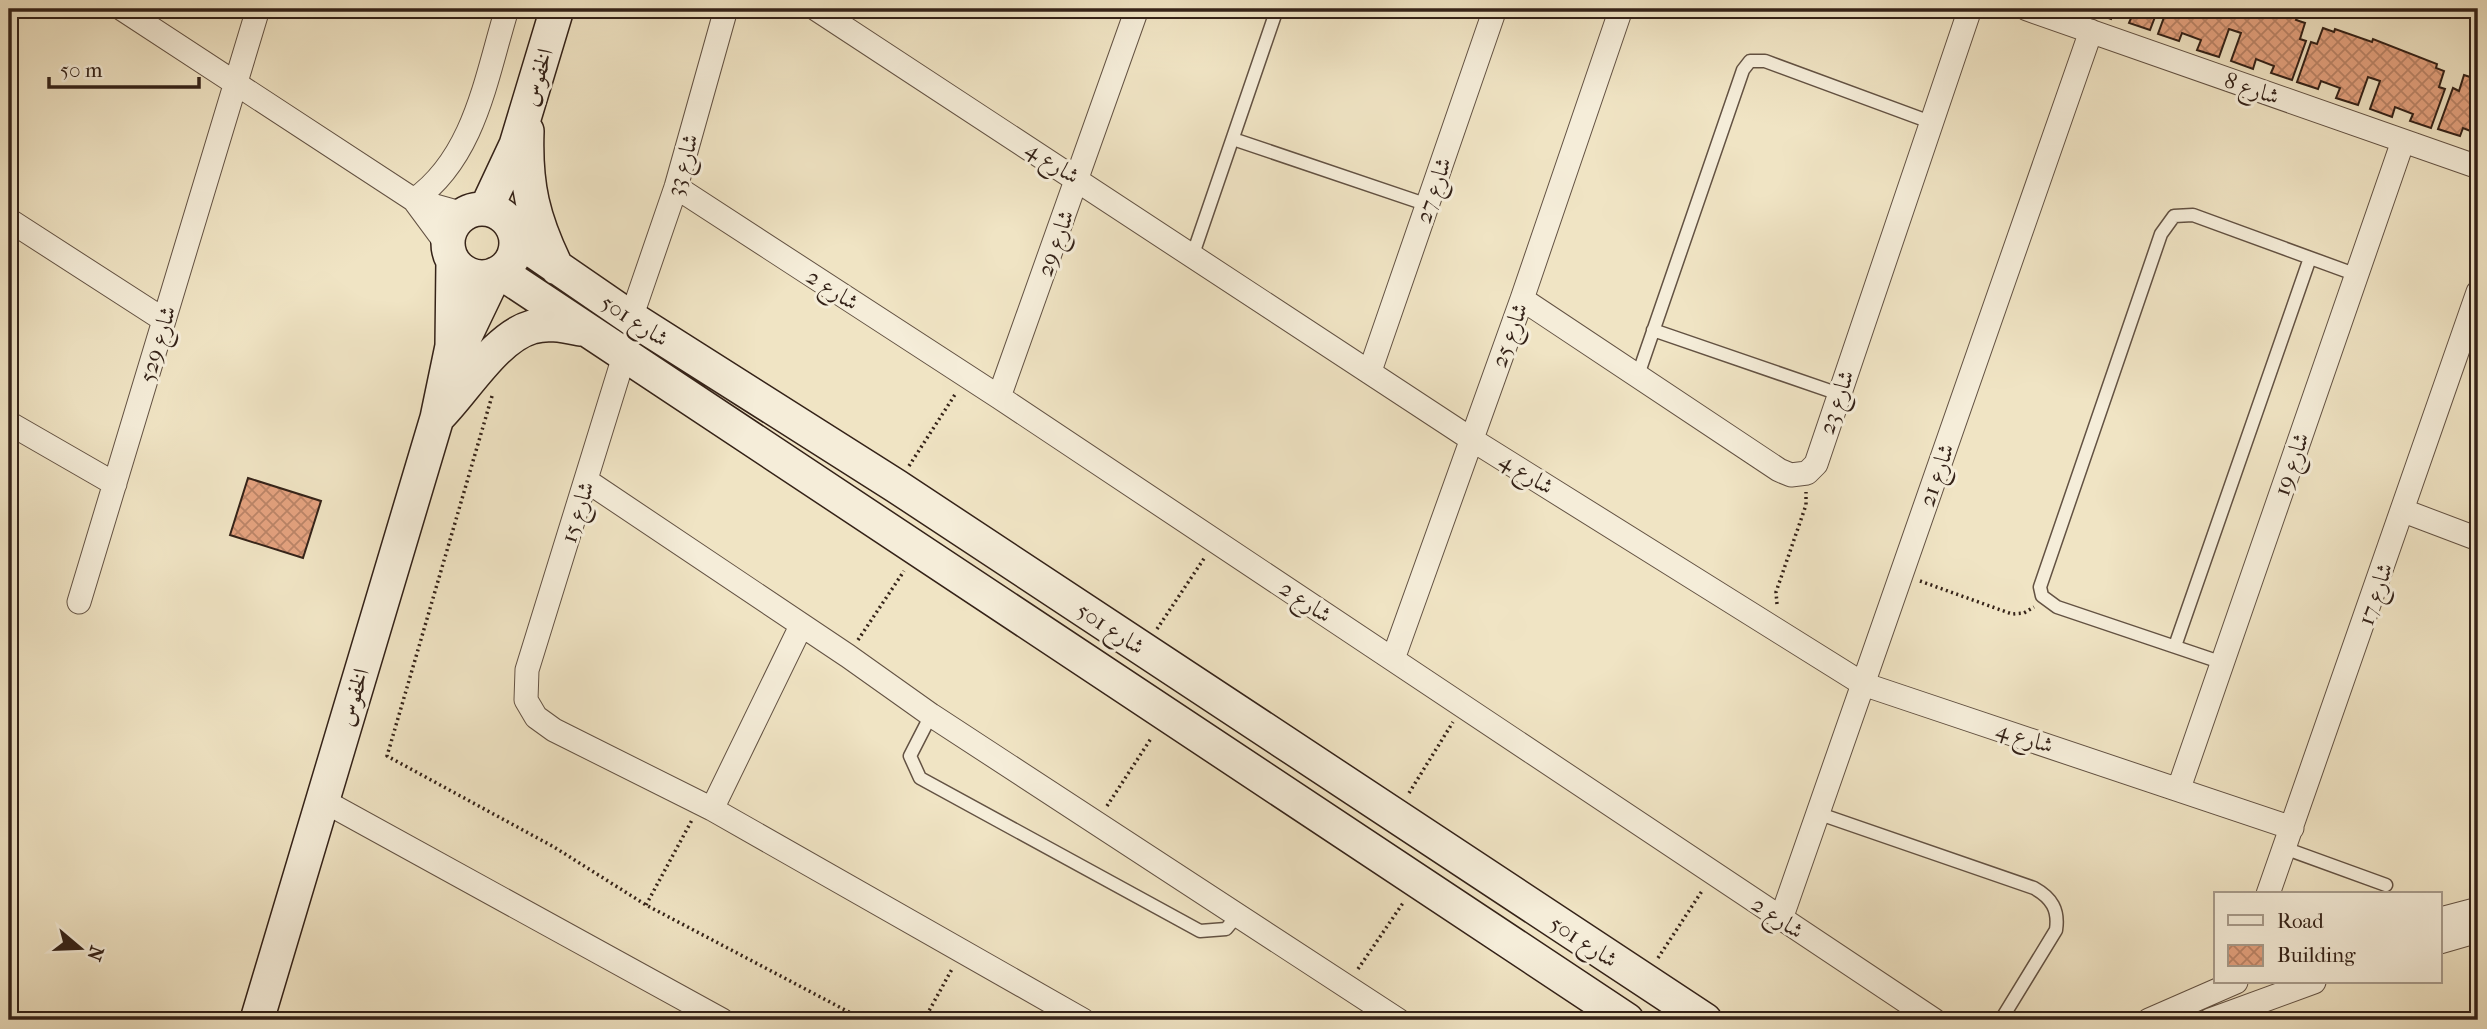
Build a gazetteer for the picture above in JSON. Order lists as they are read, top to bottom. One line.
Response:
{"streets":{"street":["الخفوس","شارع 8","شارع 4","شارع 33","شارع 27","شارع 29","شارع 2","شارع 501","شارع 25","شارع 529","شارع 23","شارع 19","شارع 21","شارع 15","شارع 17"]},"crossings":[["الخفوس","شارع 501"],["شارع 8","شارع 19"],["شارع 8","شارع 21"],["شارع 4","شارع 27"],["شارع 4","شارع 29"],["شارع 4","شارع 25"],["شارع 4","شارع 19"],["شارع 4","شارع 21"],["شارع 4","شارع 17"],["شارع 33","شارع 2"],["شارع 33","شارع 501"],["شارع 29","شارع 2"],["شارع 2","شارع 25"],["شارع 2","شارع 21"],["شارع 501","شارع 529"],["شارع 501","شارع 15"]],"legend":["Road","Building"],"scale_bar":"50 m","north":"right"}
